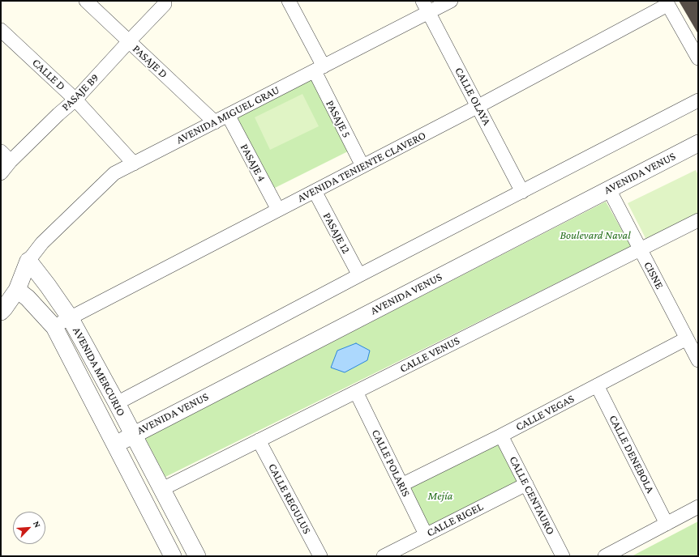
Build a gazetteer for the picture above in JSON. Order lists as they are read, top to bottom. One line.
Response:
{"streets":{"street":["PASAJE D","CALLE D","PASAJE B9","CALLE OLAYA","AVENIDA MIGUEL GRAU","PASAJE 5","PASAJE 4","AVENIDA TENIENTE CLAVERO","AVENIDA VENUS","PASAJE 12","CISNE","CALLE VENUS","AVENIDA MERCURIO","CALLE VEGAS","CALLE DENEBOLA","CALLE POLARIS","CALLE CENTAURO","CALLE REGULUS","CALLE RIGEL"]},"crossings":[["PASAJE D","PASAJE B9"],["PASAJE D","AVENIDA MIGUEL GRAU"],["CALLE D","PASAJE B9"],["CALLE D","AVENIDA MIGUEL GRAU"],["CALLE OLAYA","AVENIDA MIGUEL GRAU"],["CALLE OLAYA","AVENIDA TENIENTE CLAVERO"],["AVENIDA MIGUEL GRAU","PASAJE 5"],["AVENIDA MIGUEL GRAU","PASAJE 4"],["AVENIDA MIGUEL GRAU","AVENIDA MERCURIO"],["PASAJE 5","AVENIDA TENIENTE CLAVERO"],["PASAJE 4","AVENIDA TENIENTE CLAVERO"],["AVENIDA TENIENTE CLAVERO","PASAJE 12"],["AVENIDA TENIENTE CLAVERO","AVENIDA MERCURIO"],["AVENIDA VENUS","CISNE"],["AVENIDA VENUS","AVENIDA MERCURIO"],["CISNE","CALLE VENUS"],["CISNE","CALLE VEGAS"],["CALLE VENUS","AVENIDA MERCURIO"],["CALLE VENUS","CALLE POLARIS"],["CALLE VENUS","CALLE REGULUS"],["CALLE VEGAS","CALLE DENEBOLA"],["CALLE VEGAS","CALLE POLARIS"],["CALLE VEGAS","CALLE CENTAURO"],["CALLE POLARIS","CALLE RIGEL"],["CALLE CENTAURO","CALLE RIGEL"]],"parks":["Boulevard Naval","Mejía"],"north":"top right"}
